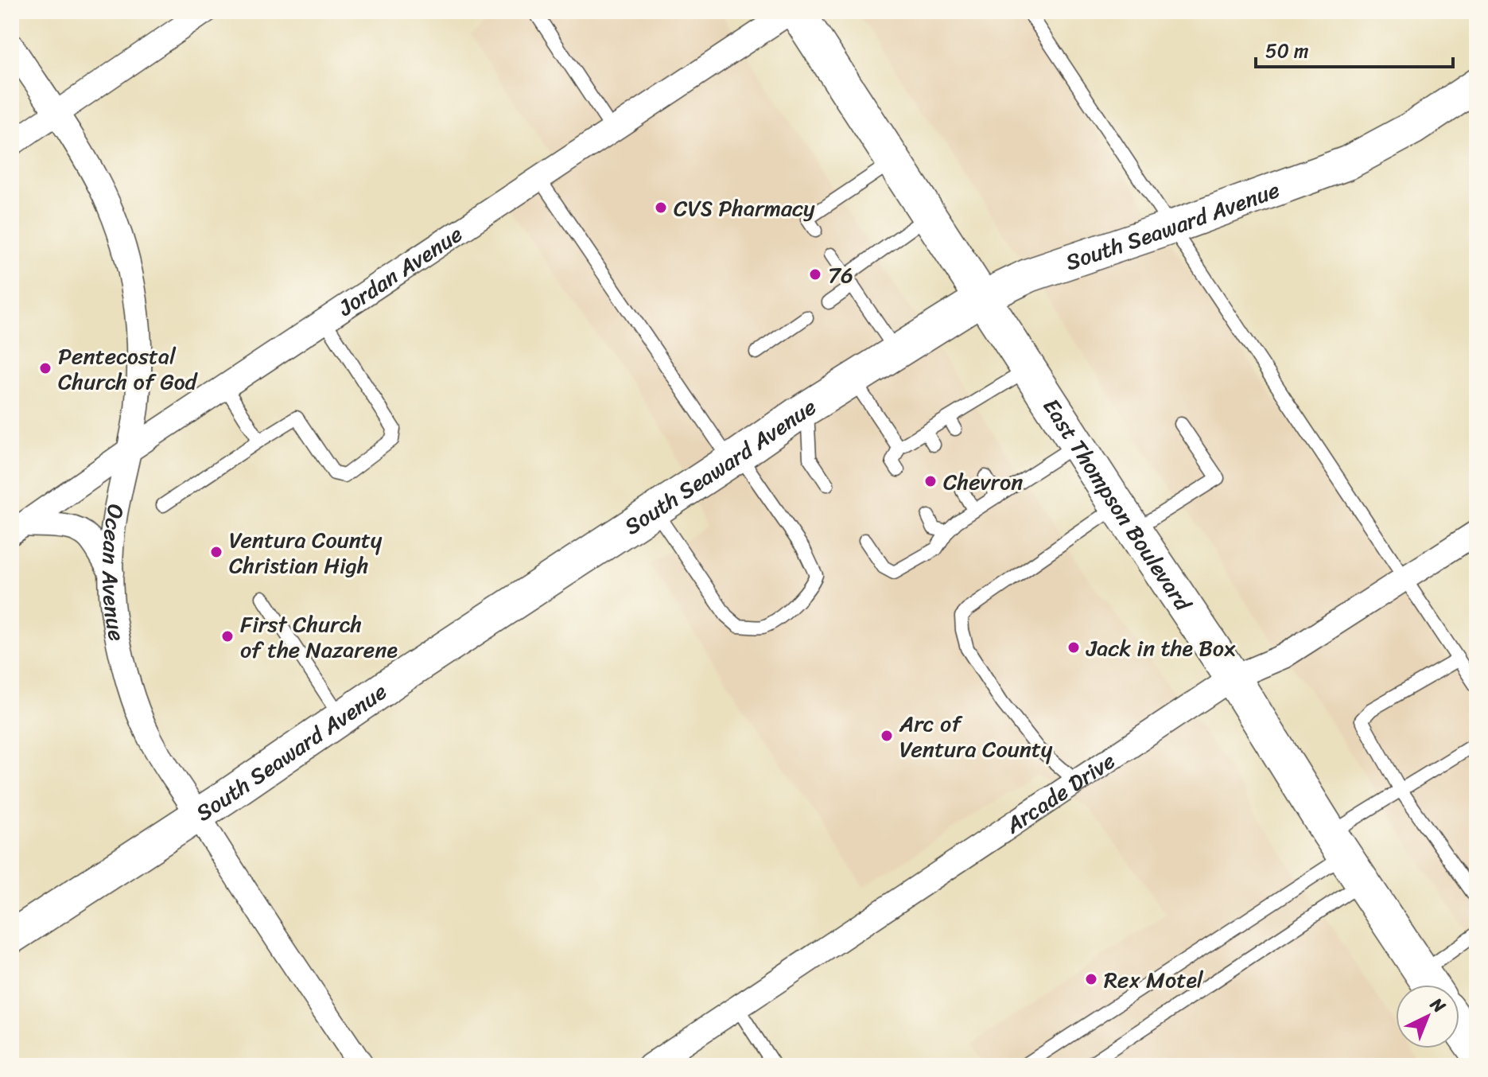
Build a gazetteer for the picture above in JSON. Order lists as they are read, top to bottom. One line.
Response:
{"streets":{"main road":["South Seaward Avenue","East Thompson Boulevard"],"street":["Jordan Avenue","Ocean Avenue","Arcade Drive"]},"crossings":[["South Seaward Avenue","East Thompson Boulevard"],["South Seaward Avenue","Ocean Avenue"],["Jordan Avenue","East Thompson Boulevard"],["Jordan Avenue","Ocean Avenue"],["East Thompson Boulevard","Arcade Drive"]],"places":["CVS Pharmacy","76","Pentecostal Church of God","Chevron","Ventura County Christian High","First Church of the Nazarene","Jack in the Box","Arc of Ventura County","Rex Motel"],"scale_bar":"50 m","north":"top right"}
